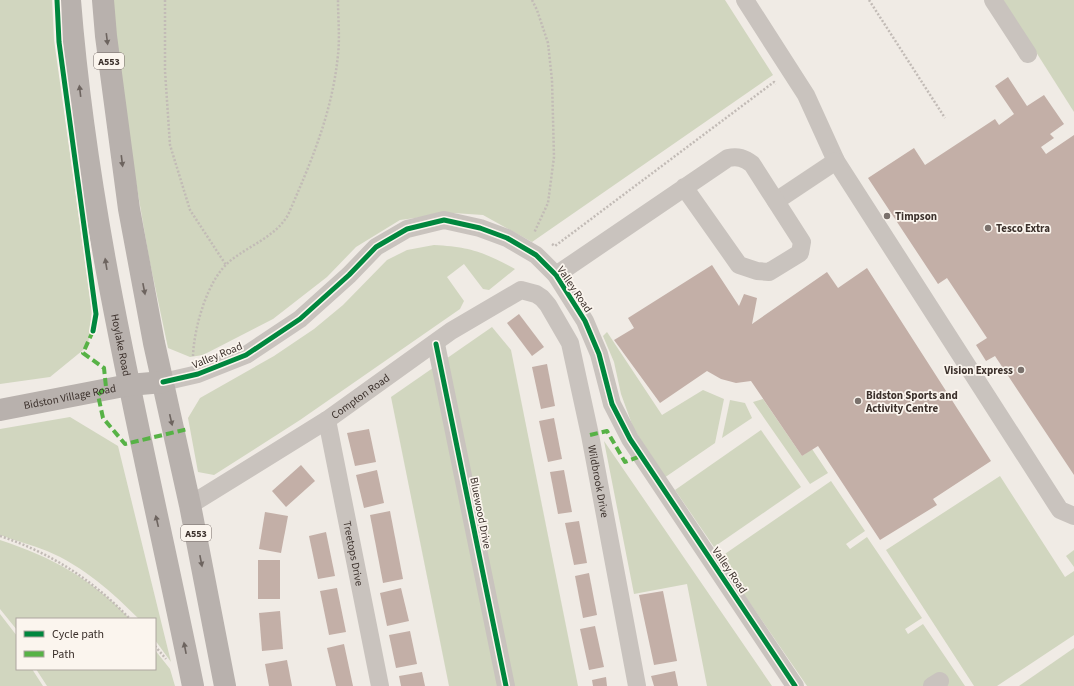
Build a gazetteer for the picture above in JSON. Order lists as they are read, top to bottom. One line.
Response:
{"streets":{"main road":["A553","Hoylake Road","Bidston Village Road"],"street":["Valley Road","Compton Road","Wildbrook Drive","Bluewood Drive","Treetops Drive"]},"crossings":[["A553","Valley Road"],["A553","Bidston Village Road"],["A553","Compton Road"],["Valley Road","Bidston Village Road"],["Hoylake Road","Bidston Village Road"],["Compton Road","Wildbrook Drive"],["Compton Road","Bluewood Drive"],["Compton Road","Treetops Drive"]],"places":["Timpson","Tesco Extra","Vision Express","Bidston Sports and Activity Centre"],"legend":["Cycle path","Path"]}
